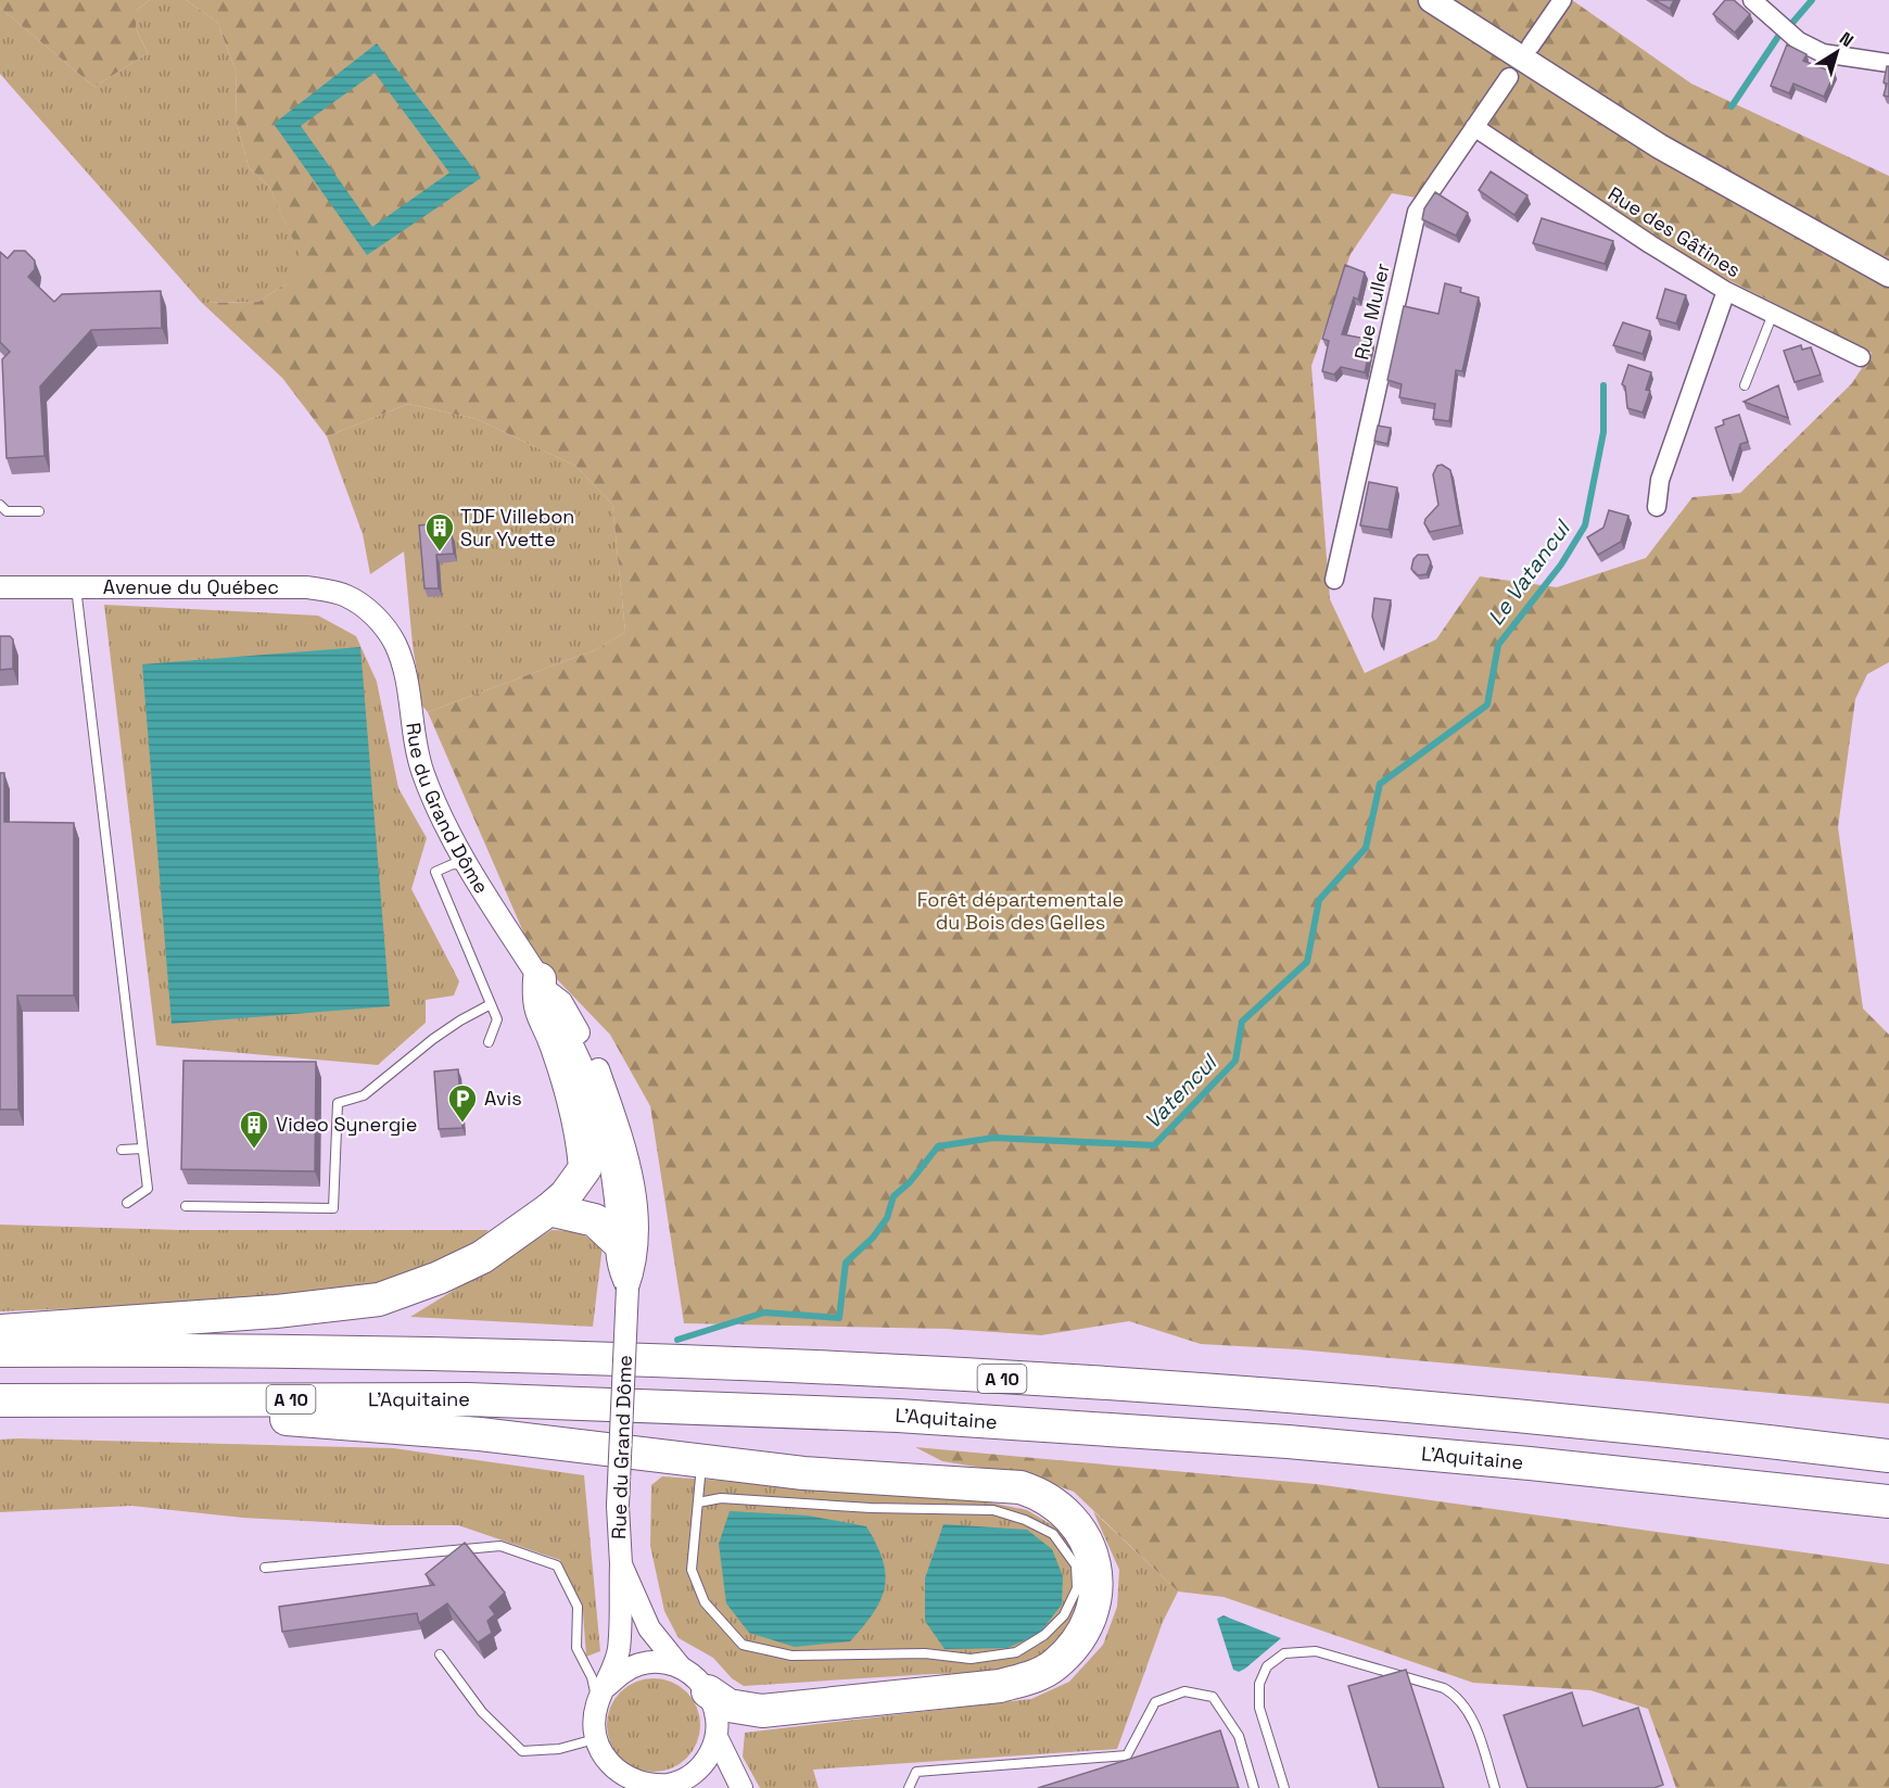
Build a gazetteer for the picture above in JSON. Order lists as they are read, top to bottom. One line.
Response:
{"streets":{"highway":["A 10","L'Aquitaine"],"street":["Rue des Gâtines","Rue Muller","Avenue du Québec","Rue du Grand Dôme"]},"crossings":[["Rue des Gâtines","Rue Muller"],["Avenue du Québec","Rue du Grand Dôme"]],"water":["Le Vatancul","Vatencul"],"parks":["Forêt départementale du Bois des Gelles"],"places":{"building":["TDF Villebon Sur Yvette","Video Synergie"],"parking":["Avis"]},"north":"top right"}
